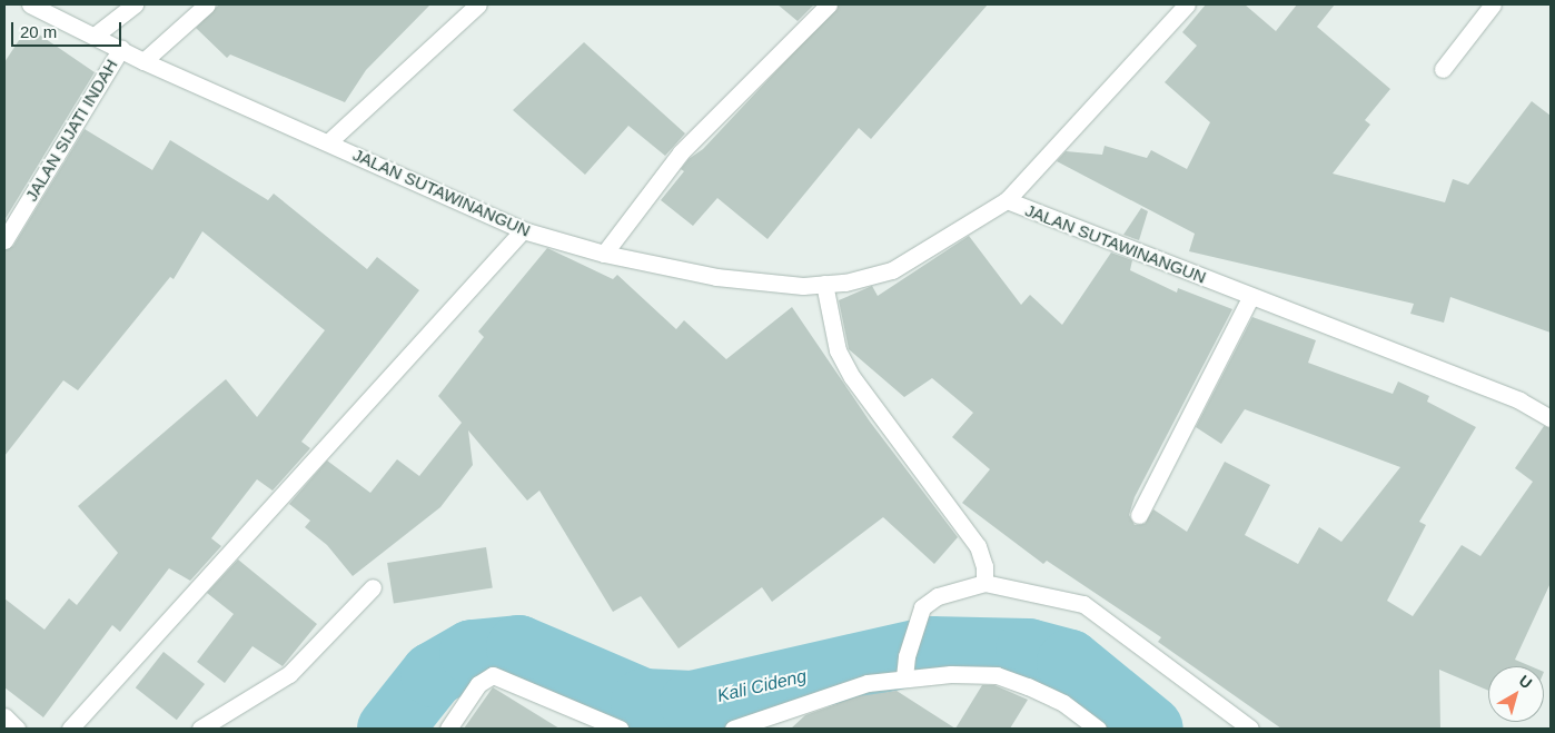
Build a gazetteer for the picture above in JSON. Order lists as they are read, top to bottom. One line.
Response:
{"streets":{"street":["JALAN SIJATI INDAH","JALAN SUTAWINANGUN"]},"crossings":[["JALAN SIJATI INDAH","JALAN SUTAWINANGUN"]],"water":["Kali Cideng"],"scale_bar":"20 m","north":"top right"}
